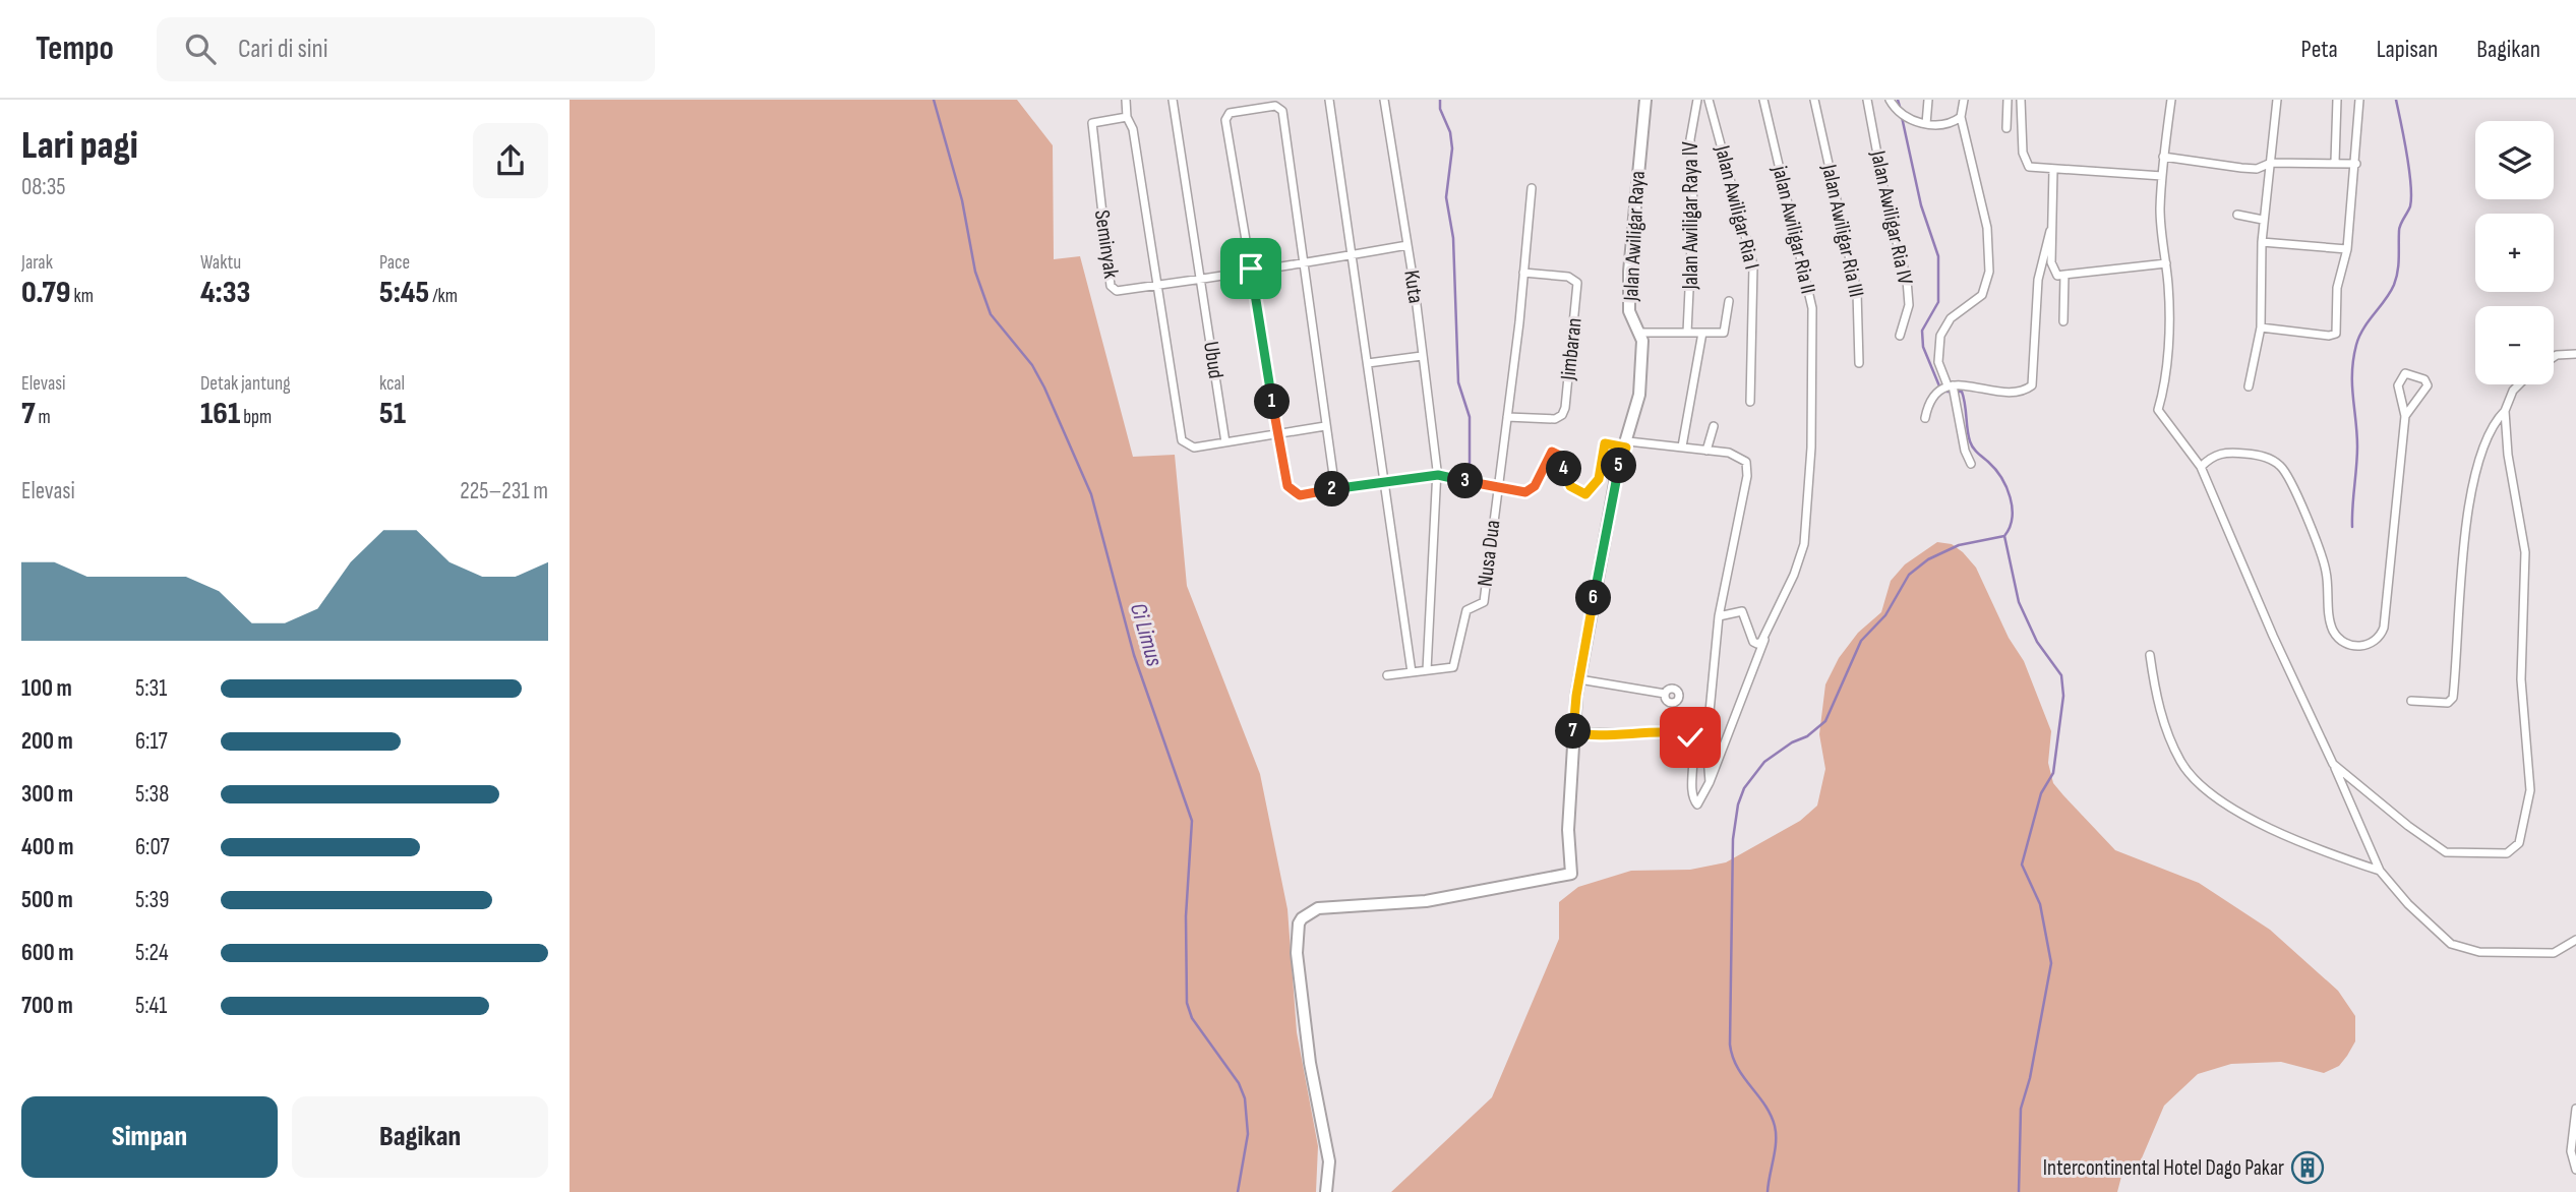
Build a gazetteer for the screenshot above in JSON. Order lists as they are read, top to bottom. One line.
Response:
{"streets":{"street":["Jalan Awiligar Ria I","Jalan Awiligar Raya IV","Jalan Awiligar Ria IV","jalan Awiligar Ria II","Jalan Awiligar Ria III","Jalan Awiligar Raya","Seminyak","Kuta","Jimbaran","Ubud","Nusa Dua"]},"water":["Ci Limus"],"places":{"building":["Intercontinental Hotel Dago Pakar"]},"page":{"header":"Tempo","search":"Cari di sini","nav":["Peta","Lapisan","Bagikan"],"heading":["Lari pagi","08:35"],"map_buttons":["+","−"],"stats":[["Jarak","0.79 km"],["Waktu","4:33"],["Pace","5:45 /km"],["Elevasi","7 m"],["Detak jantung","161 bpm"],["kcal","51"]],"pins":["1","5","4","3","2","6","7"],"chart":["Elevasi","225–231 m"],"list":[{"name":"100 m","note":"5:31"},{"name":"200 m","note":"6:17"},{"name":"300 m","note":"5:38"},{"name":"400 m","note":"6:07"},{"name":"500 m","note":"5:39"},{"name":"600 m","note":"5:24"},{"name":"700 m","note":"5:41"}],"buttons":["Simpan","Bagikan"]}}
